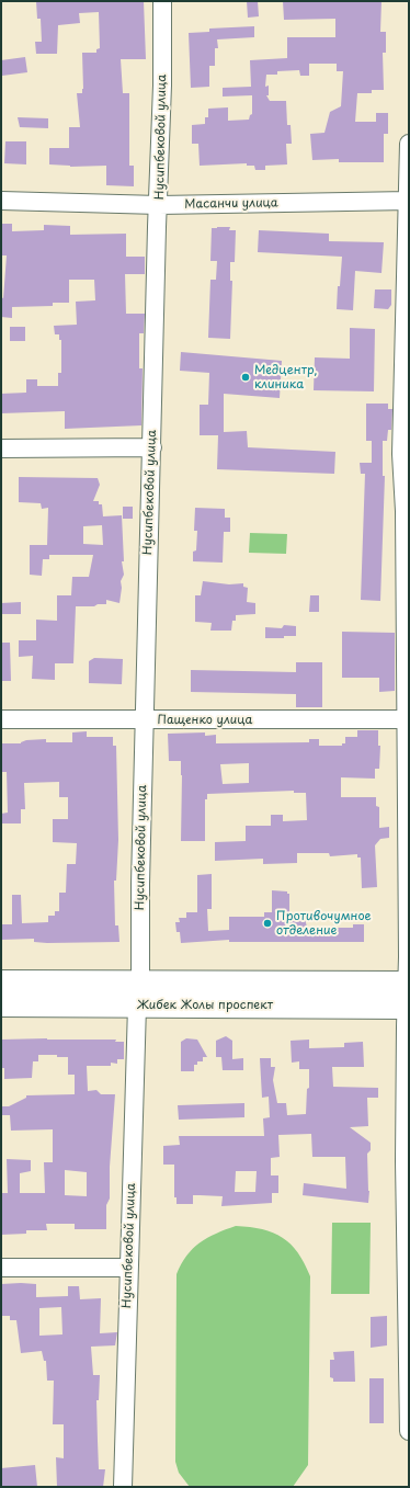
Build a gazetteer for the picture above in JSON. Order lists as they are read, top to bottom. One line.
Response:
{"streets":{"highway":["Жибек Жолы проспект"],"street":["Нусипбековой улица","Масанчи улица","Пащенко улица"]},"crossings":[["Нусипбековой улица","Масанчи улица"],["Нусипбековой улица","Пащенко улица"],["Нусипбековой улица","Жибек Жолы проспект"]],"places":["Медцентр, клиника","Противочумное отделение"]}
